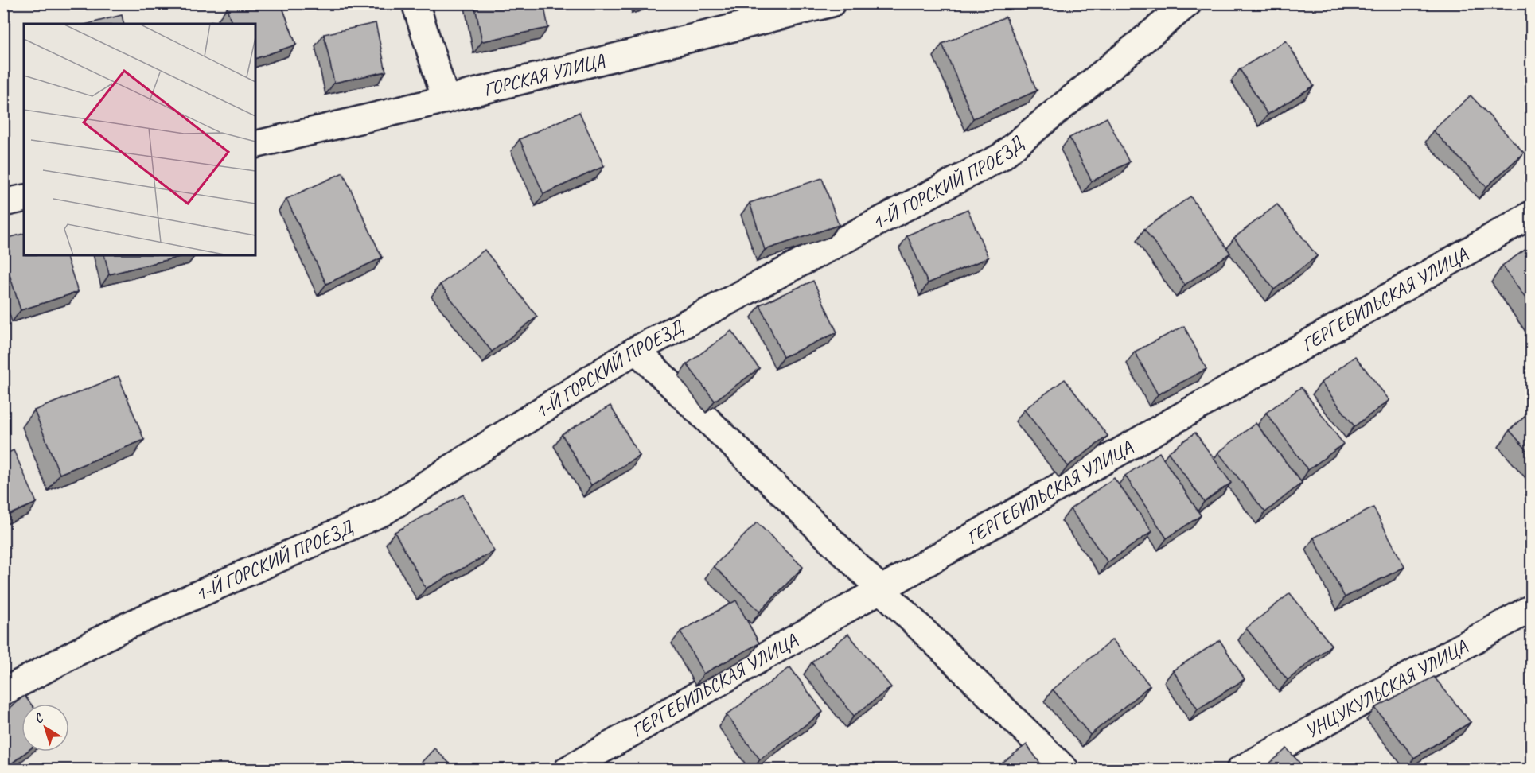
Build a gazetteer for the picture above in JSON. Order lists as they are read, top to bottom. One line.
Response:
{"streets":{"street":["ГОРСКАЯ УЛИЦА","1-Й ГОРСКИЙ ПРОЕЗД","ГЕРГЕБИЛЬСКАЯ УЛИЦА","УНЦУКУЛЬСКАЯ УЛИЦА"]},"north":"top left"}
